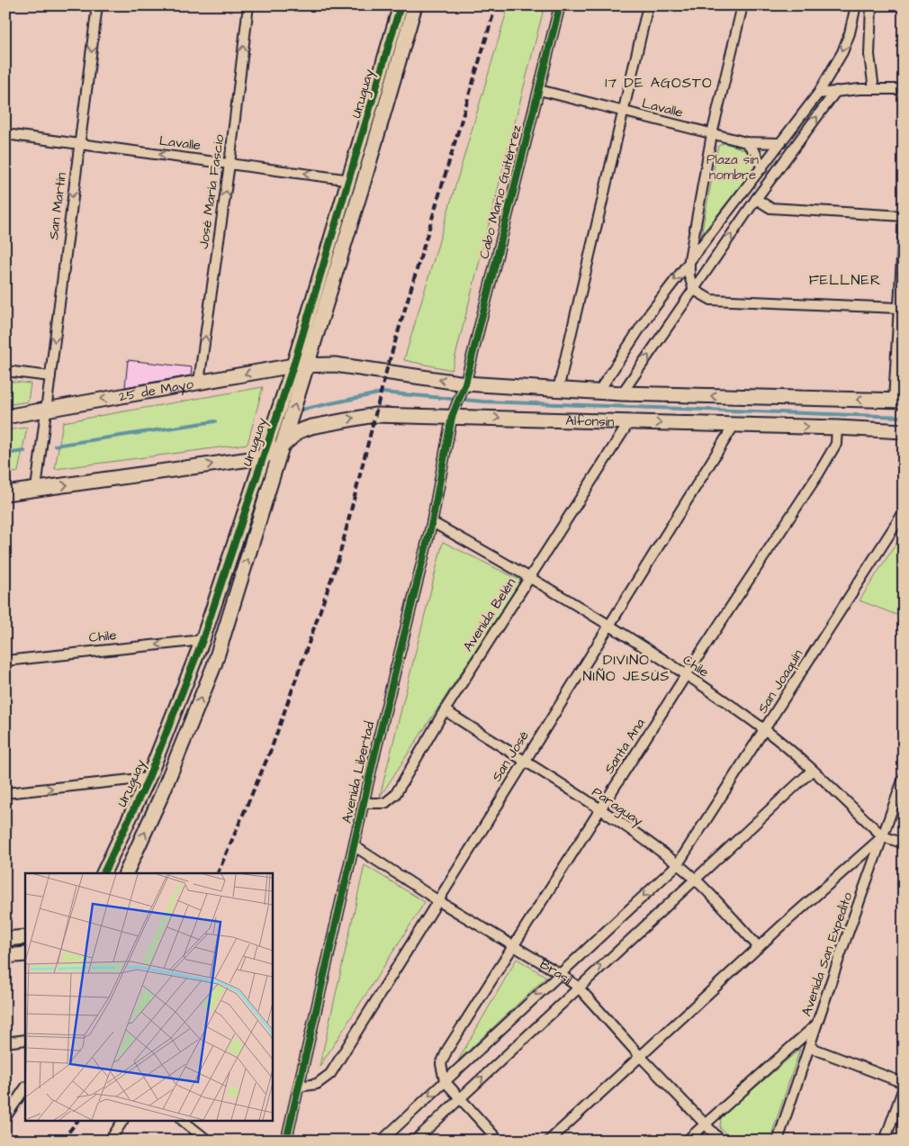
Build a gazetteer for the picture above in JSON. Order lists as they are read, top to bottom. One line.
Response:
{"streets":{"street":["Uruguay","Lavalle","José María Fascio","Cabo Mario Guitérrez","San Martín","25 de Mayo","Alfonsín","Avenida Belén","Chile","San Joaquín","Santa Ana","San José","Avenida Libertad","Paraguay","Avenida San Expedito","Brasil"]},"crossings":[["Uruguay","Lavalle"],["Uruguay","25 de Mayo"],["Uruguay","Alfonsín"],["Uruguay","Chile"],["Lavalle","José María Fascio"],["Lavalle","Cabo Mario Guitérrez"],["Lavalle","San Martín"],["José María Fascio","25 de Mayo"],["Cabo Mario Guitérrez","Alfonsín"],["Cabo Mario Guitérrez","Avenida Libertad"],["San Martín","25 de Mayo"],["Alfonsín","Avenida Belén"],["Alfonsín","Santa Ana"],["Alfonsín","San José"],["Alfonsín","Avenida Libertad"],["Avenida Belén","Chile"],["Avenida Belén","Avenida Libertad"],["Avenida Belén","Paraguay"],["Chile","San Joaquín"],["Chile","Santa Ana"],["Chile","San José"],["Chile","Avenida Libertad"],["Chile","Avenida San Expedito"],["San Joaquín","Santa Ana"],["San Joaquín","Paraguay"],["San Joaquín","Brasil"],["Santa Ana","Paraguay"],["Santa Ana","Brasil"],["San José","Avenida Libertad"],["San José","Paraguay"],["San José","Brasil"],["Avenida Libertad","Brasil"]],"one_way":["Lavalle","José María Fascio","San Martín"],"districts":["17 DE AGOSTO","FELLNER","DIVINO NIÑO JESÚS"],"parks":["Plaza sin nombre"]}
